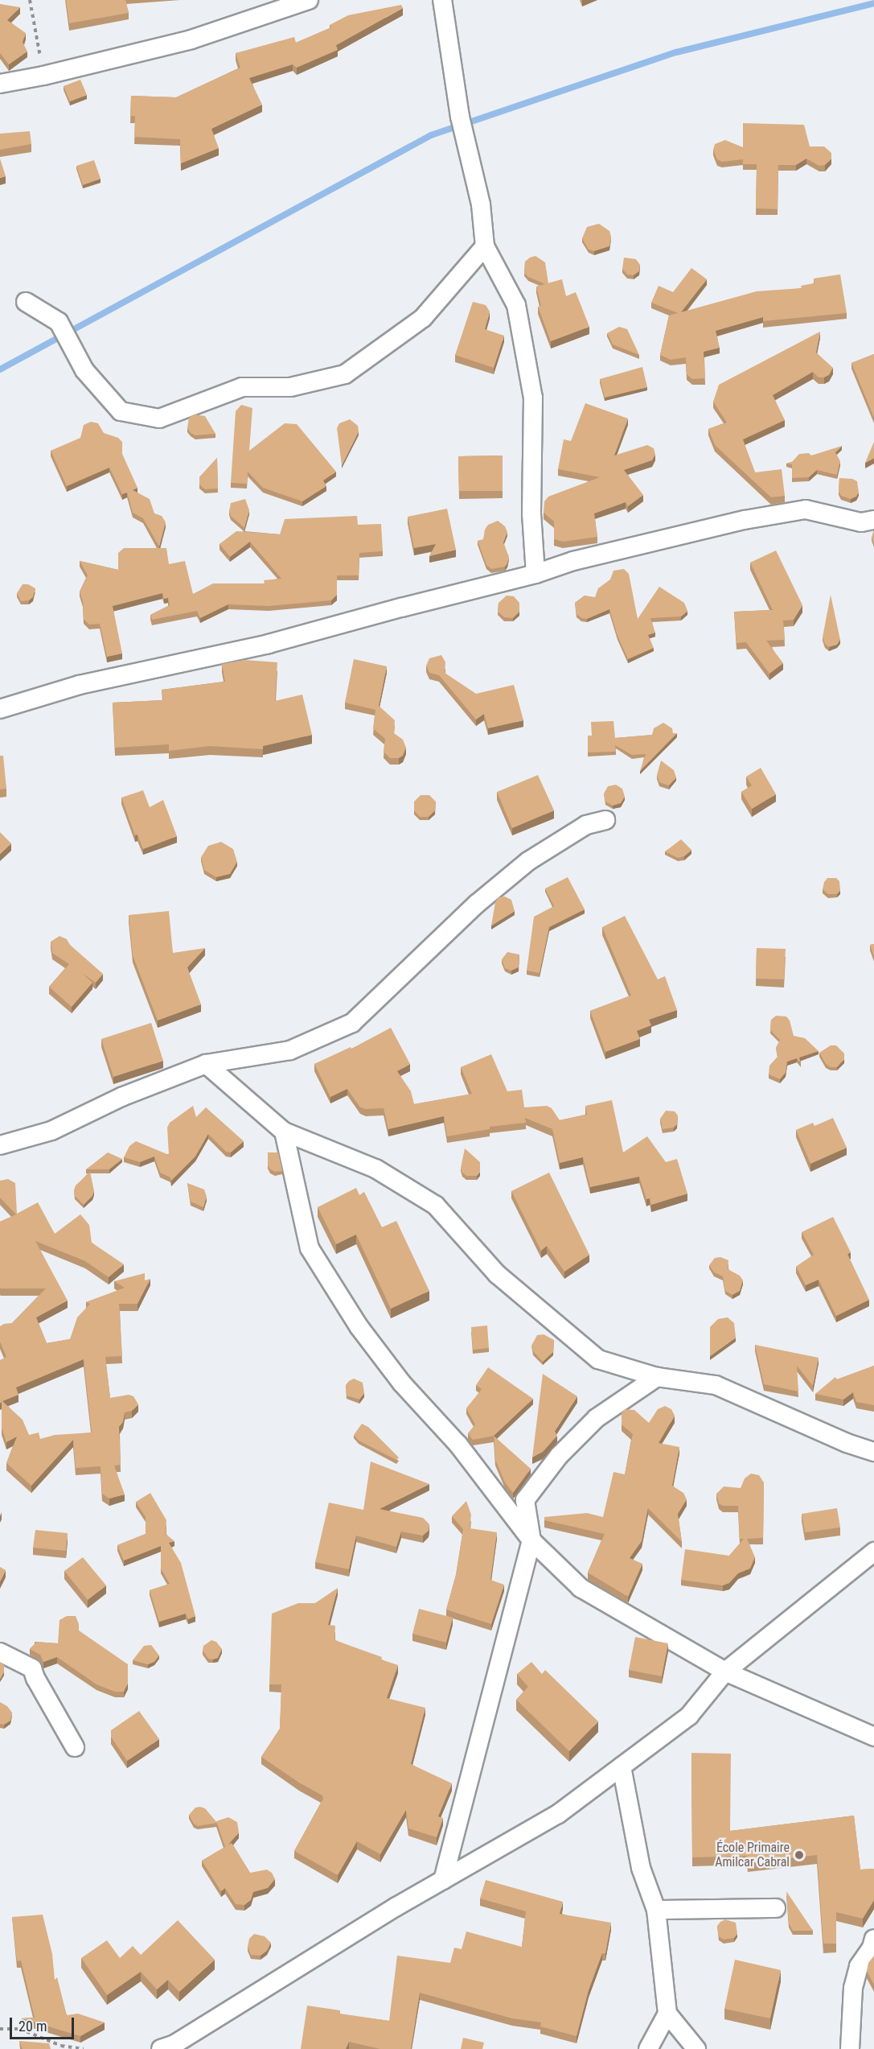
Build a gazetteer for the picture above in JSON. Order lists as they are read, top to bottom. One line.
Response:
{"places":["École Primaire Amilcar Cabral"],"scale_bar":"20 m"}
